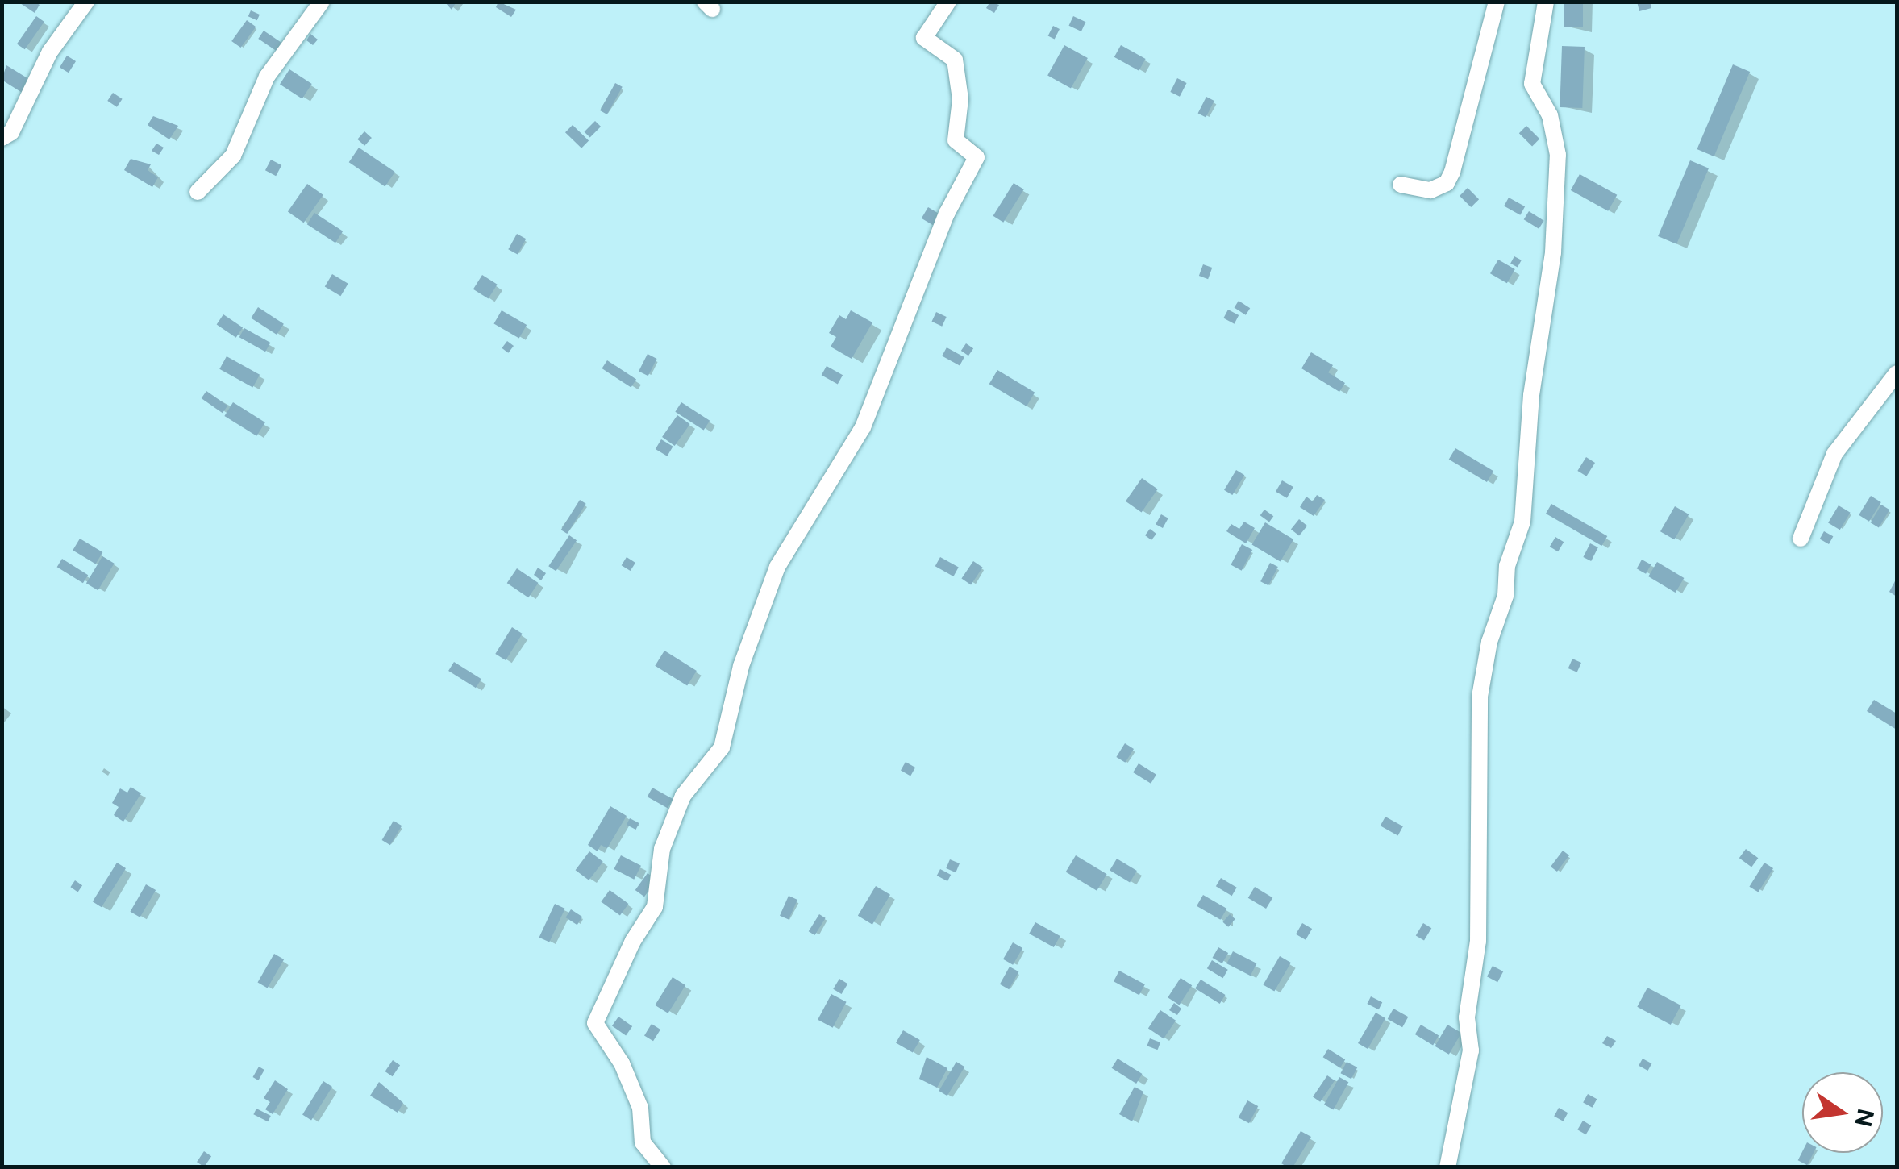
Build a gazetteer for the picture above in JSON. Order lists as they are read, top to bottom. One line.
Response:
{"north":"right"}
